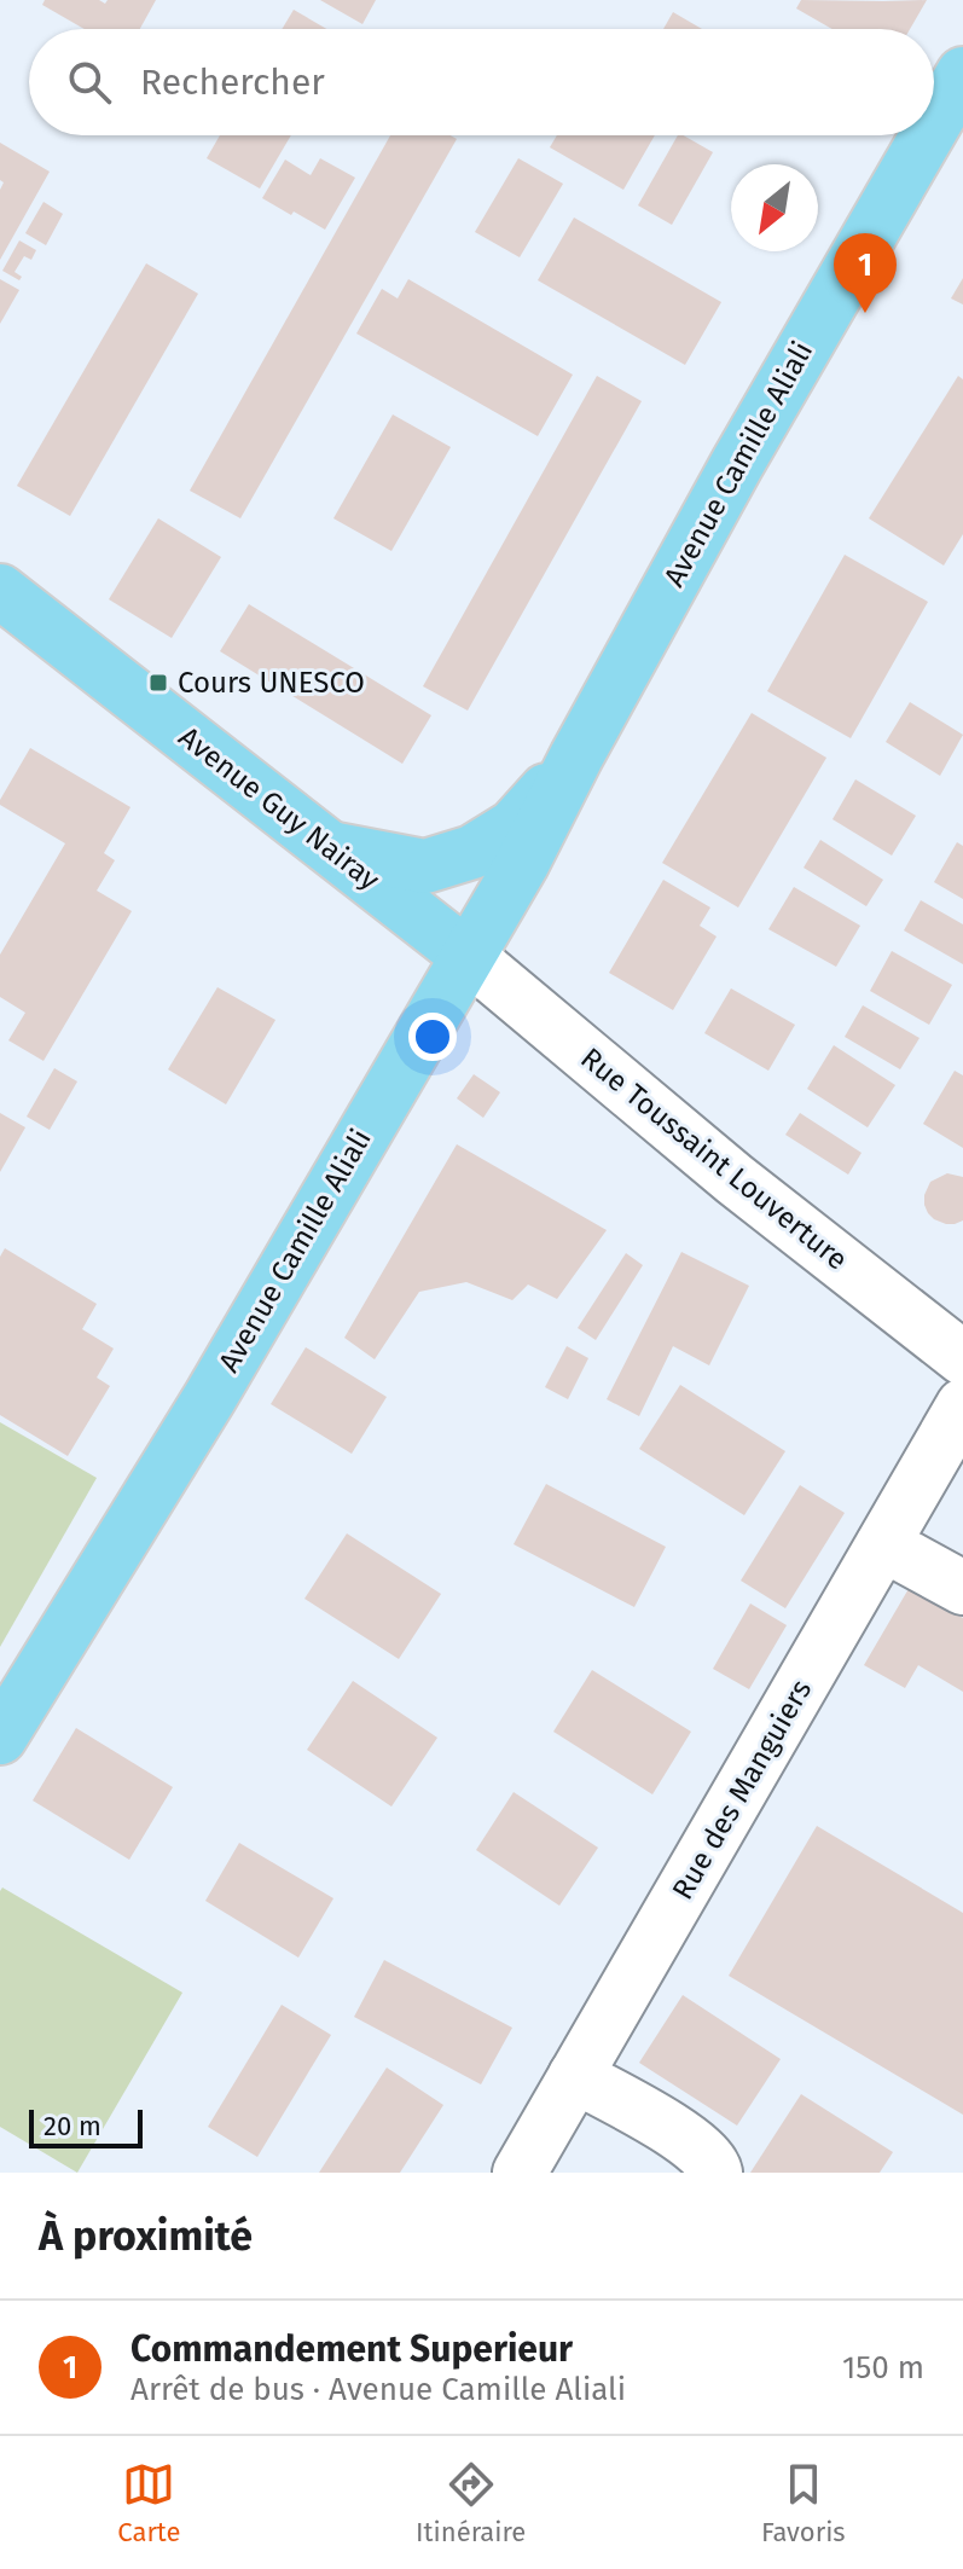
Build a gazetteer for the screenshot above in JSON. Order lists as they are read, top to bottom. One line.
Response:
{"streets":{"main road":["Avenue Camille Aliali","Avenue Guy Nairay"],"street":["Rue Toussaint Louverture","Rue des Manguiers"]},"crossings":[["Avenue Camille Aliali","Avenue Guy Nairay"],["Avenue Camille Aliali","Rue Toussaint Louverture"],["Avenue Guy Nairay","Rue Toussaint Louverture"]],"places":{"transit":["Cours UNESCO"]},"scale_bar":"20 m","north":"bottom left","page":{"search":"Rechercher","pins":"1","scale":"20 m","heading":"À proximité","list":[{"mark":"1","name":"Commandement Superieur","note":"Arrêt de bus · Avenue Camille Aliali","value":"150 m"}],"nav":["Carte","Itinéraire","Favoris"]}}
